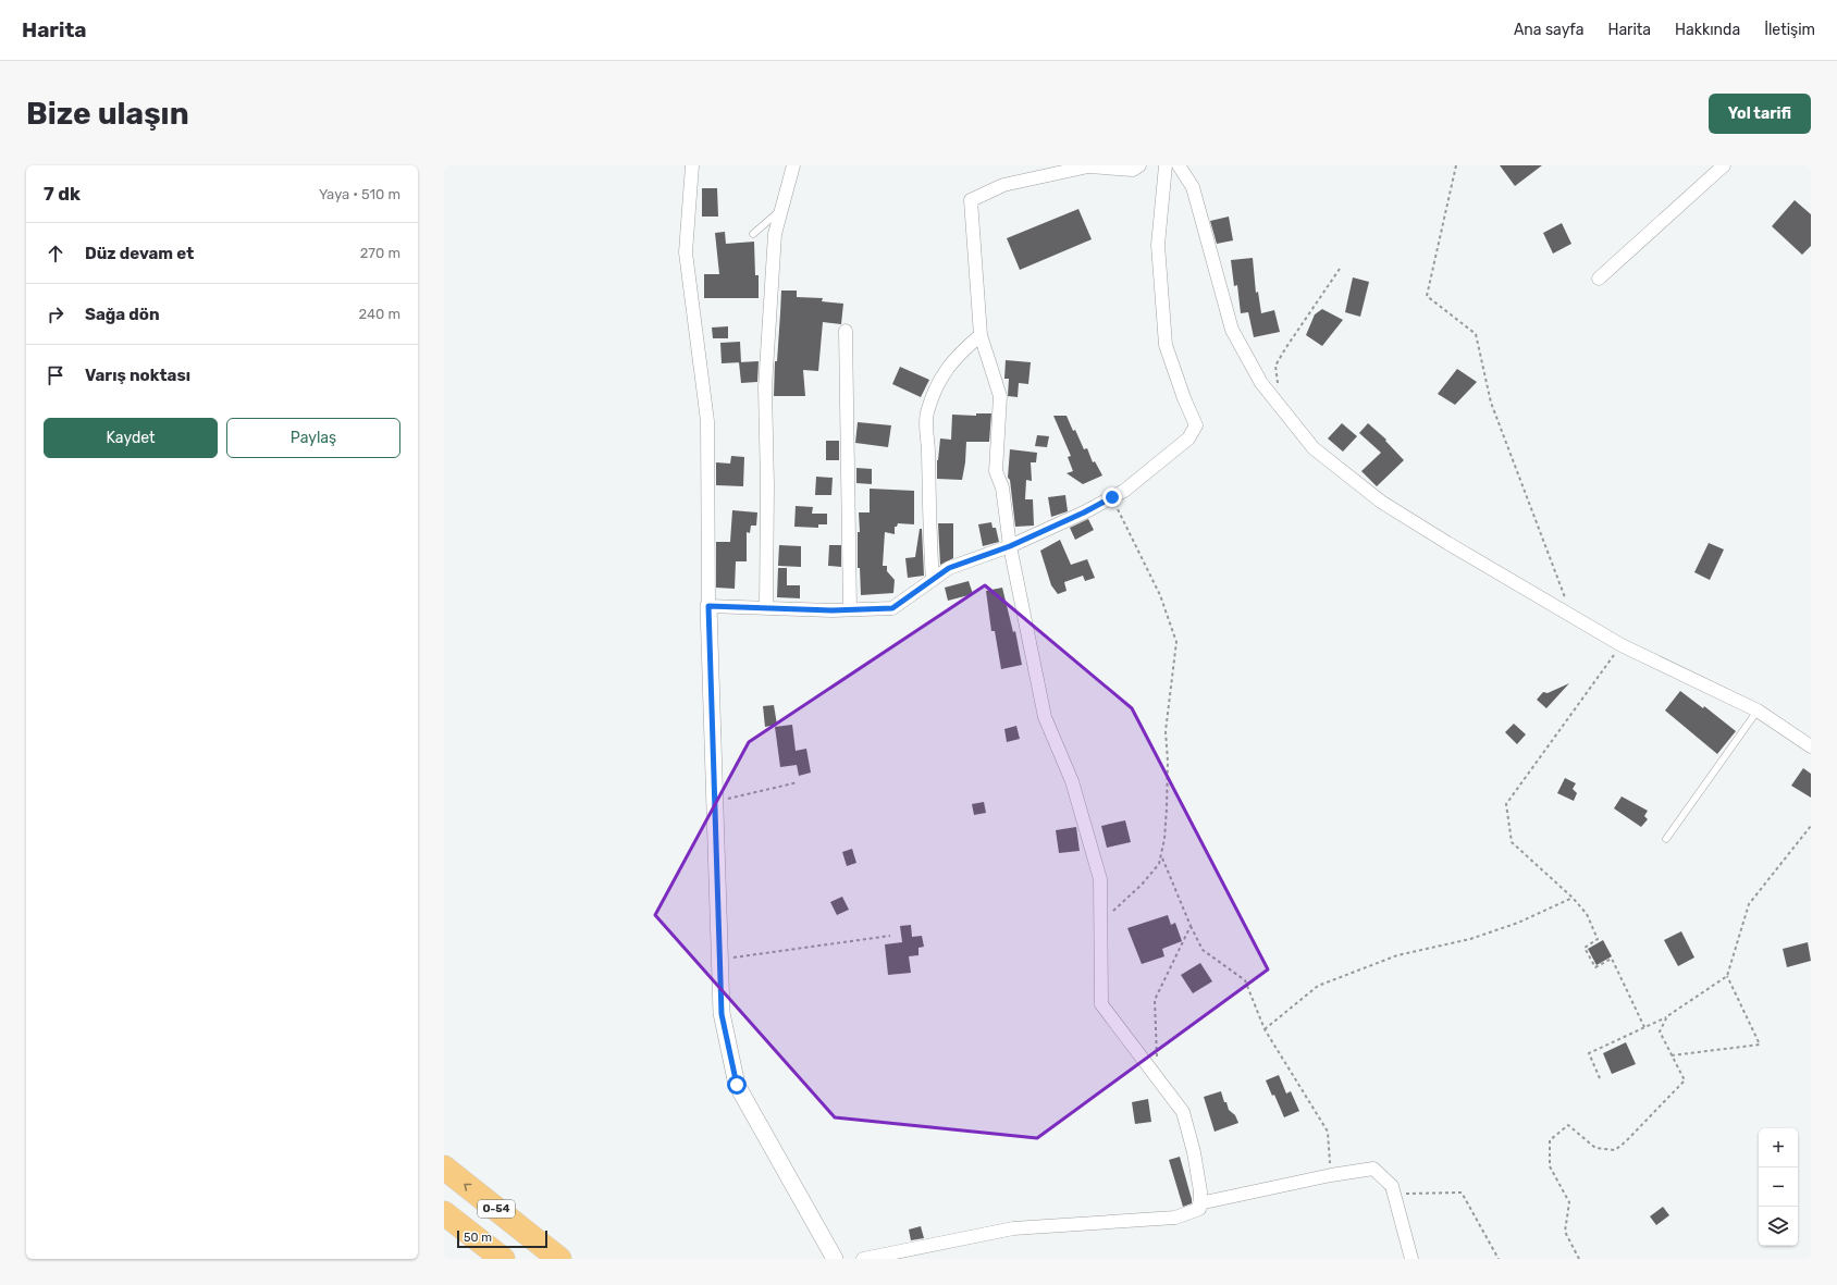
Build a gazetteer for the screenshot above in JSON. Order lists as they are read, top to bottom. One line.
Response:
{"streets":{"highway":["O-54"]},"scale_bar":"50 m","page":{"header":"Harita","nav":["Ana sayfa","Harita","Hakkında","İletişim"],"buttons":["Yol tarifi",["Kaydet","Paylaş"]],"title":"Bize ulaşın","heading":["7 dk","Yaya · 510 m"],"list":[["Düz devam et","270 m"],["Sağa dön","240 m"],"Varış noktası"],"map_buttons":["+","−"],"scale":"50 m"}}
